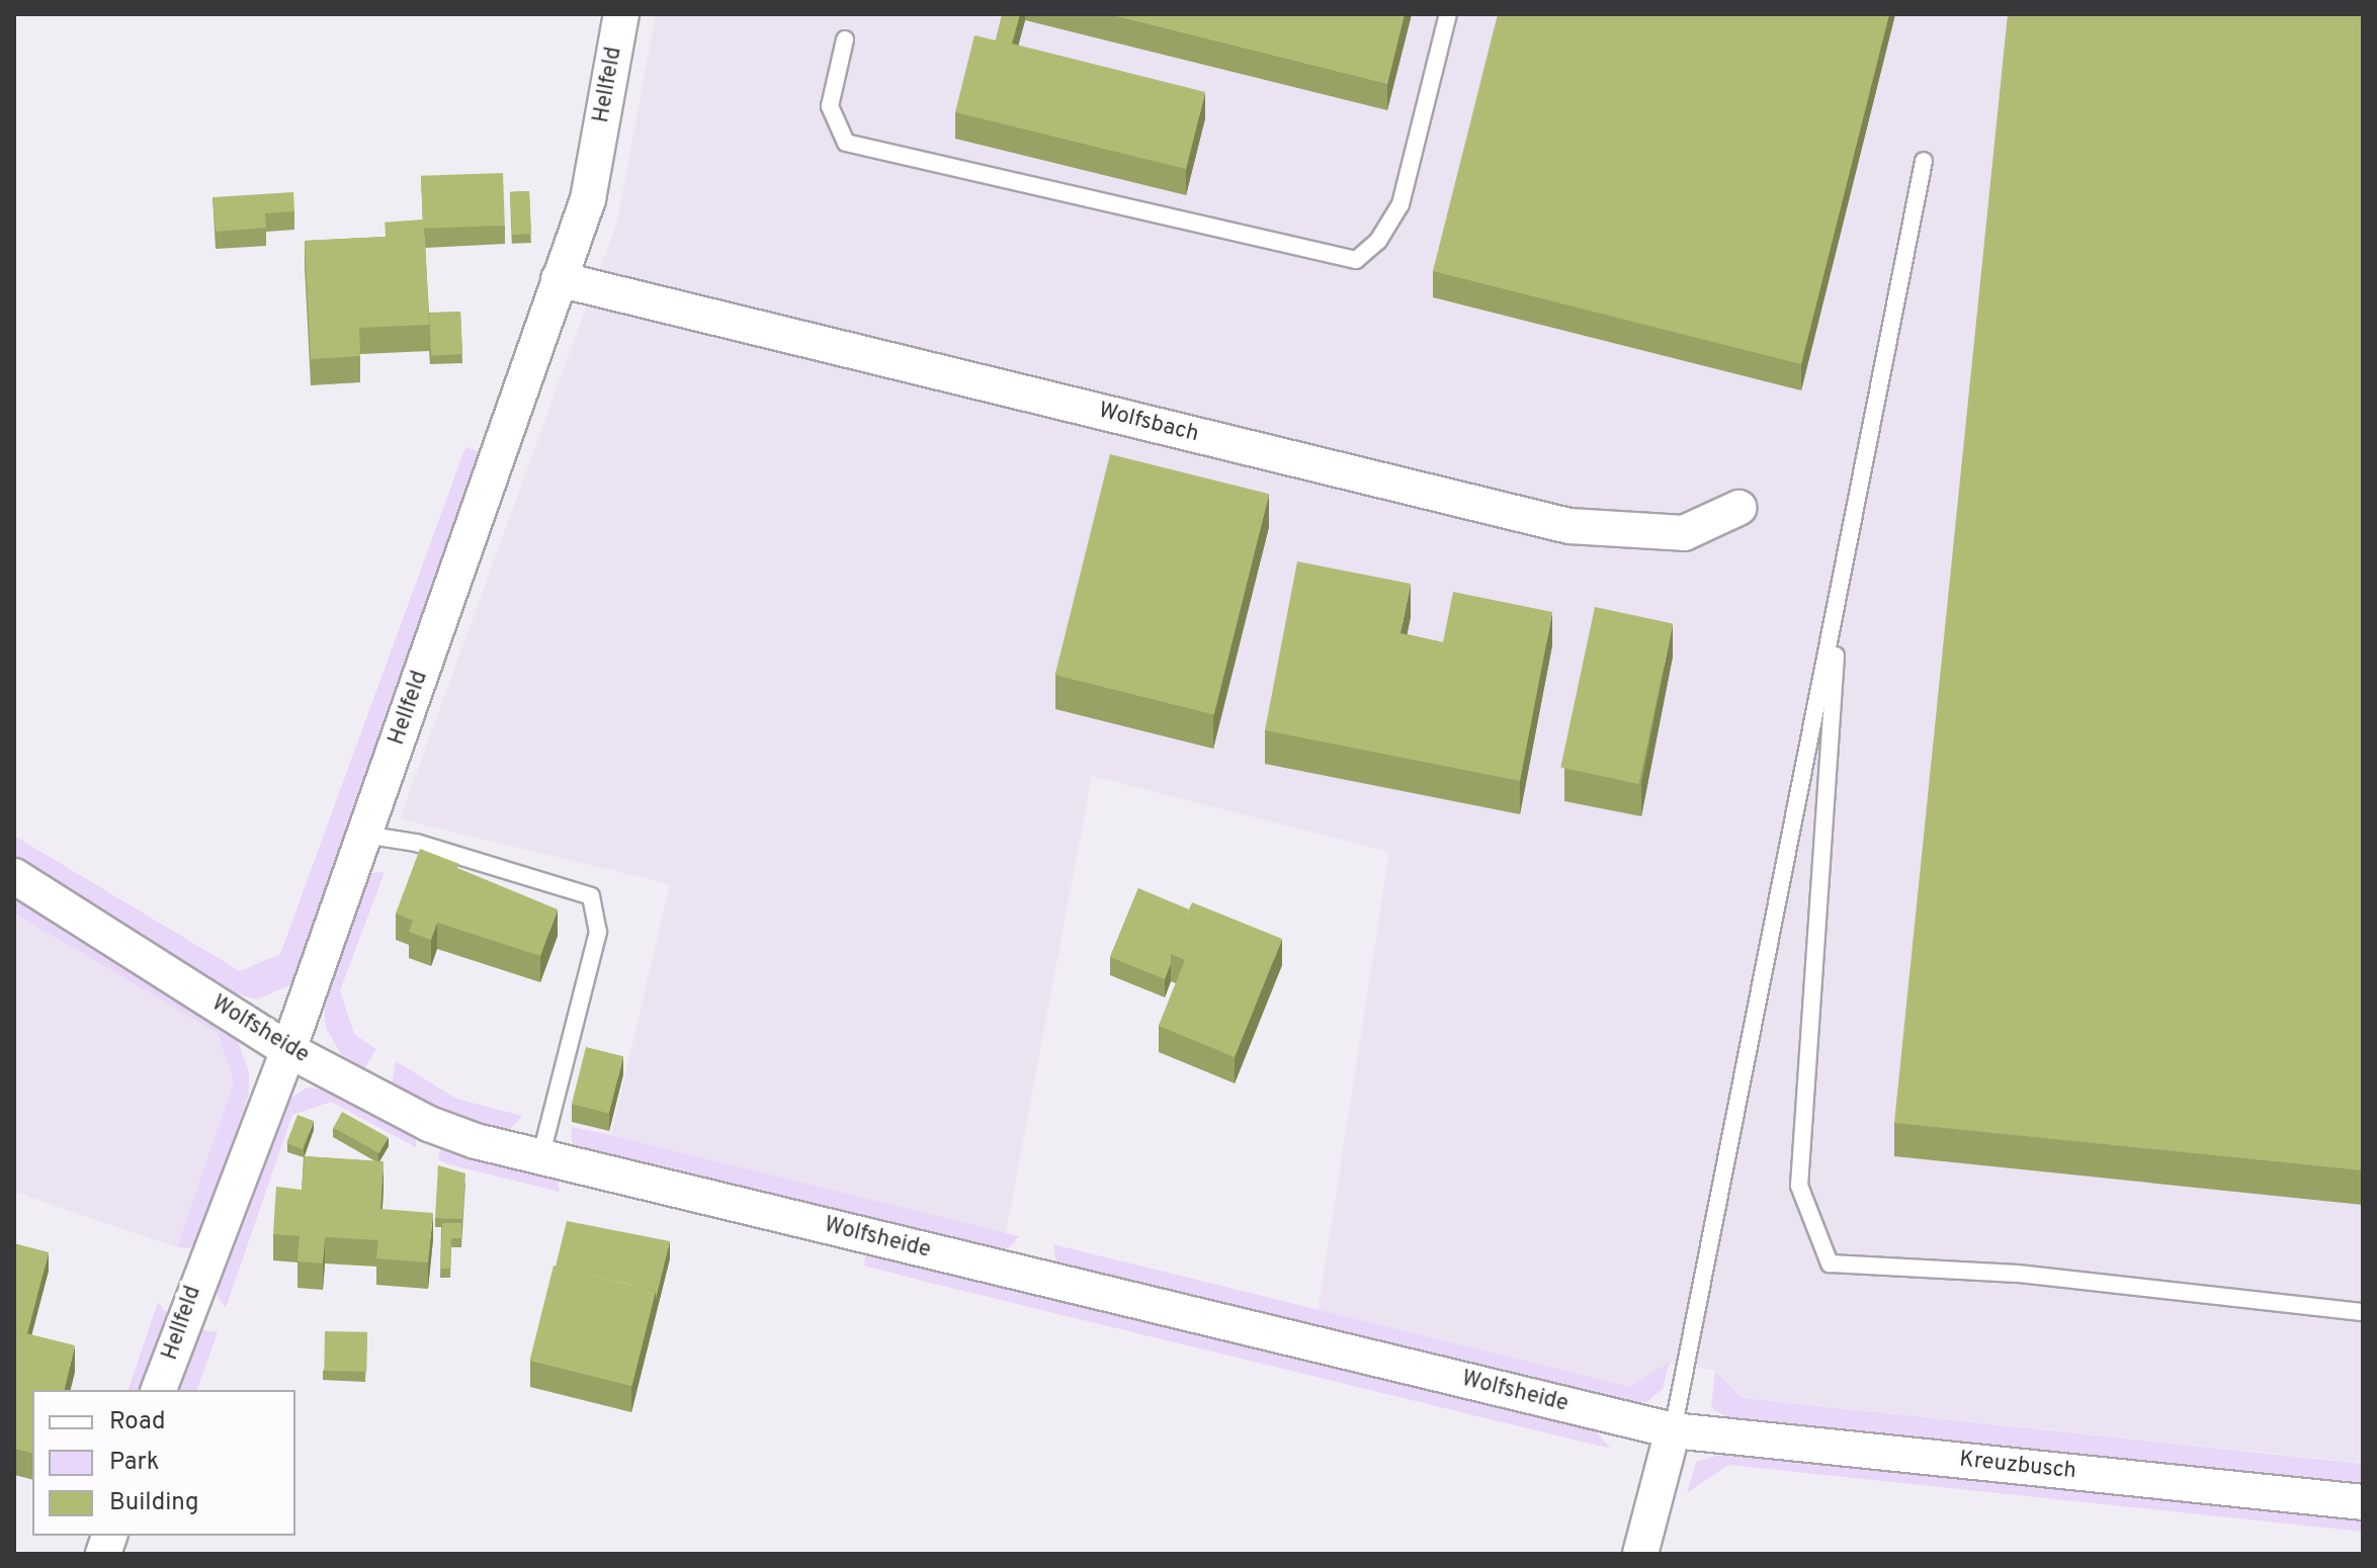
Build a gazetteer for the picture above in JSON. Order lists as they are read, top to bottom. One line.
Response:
{"streets":{"street":["Hellfeld","Wolfsbach","Wolfsheide","Kreuzbusch"]},"crossings":[["Hellfeld","Wolfsbach"],["Hellfeld","Wolfsheide"],["Wolfsheide","Kreuzbusch"]],"legend":["Road","Park","Building"]}
